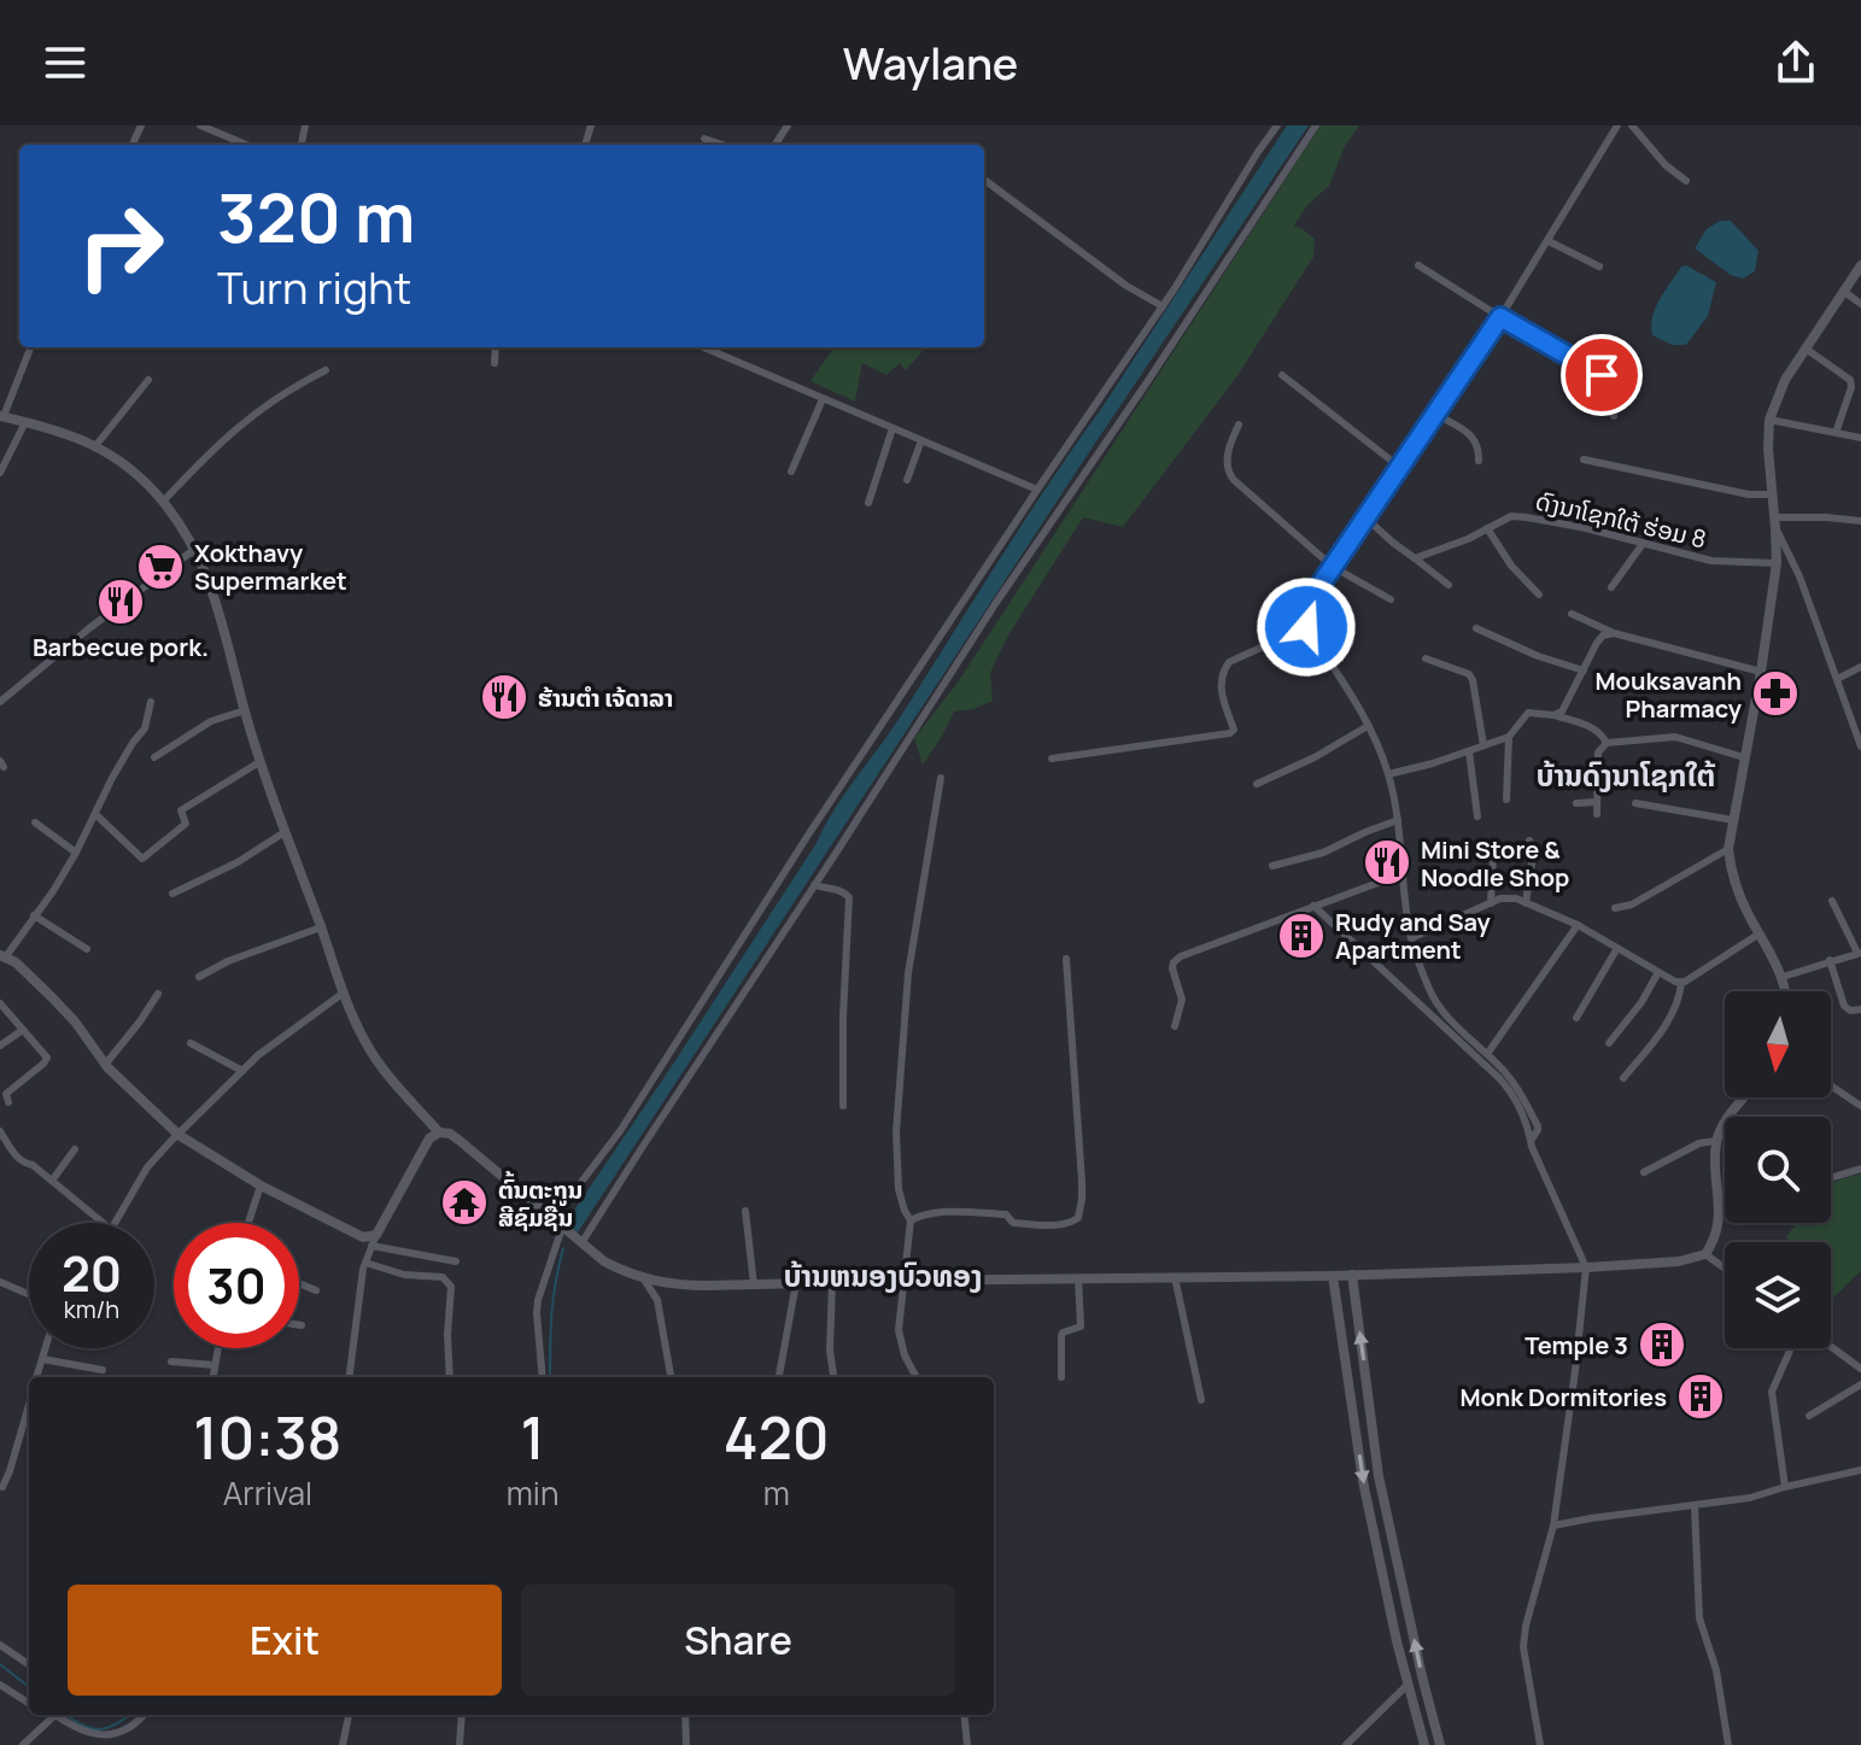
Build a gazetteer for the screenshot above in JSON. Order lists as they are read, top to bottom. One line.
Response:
{"streets":{"street":["ດົງນາໂຊກໃຕ້ ຮ່ອມ 8"]},"districts":["ບ້ານດົງນາໂຊກໃຕ້","ບ້ານຫນອງບົວທອງ"],"places":{"supermarket":["Xokthavy Supermarket"],"restaurant":["Barbecue pork.","ຮ້ານຕຳ ເຈ້ດາລາ","Mini Store & Noodle Shop"],"pharmacy":["Mouksavanh Pharmacy"],"building":["Rudy and Say Apartment","Temple 3","Monk Dormitories"],"temple":["ຕົ້ນຕະກູນ ສີຊົມຊື່ນ"]},"north":"bottom","page":{"header":"Waylane","turn":["320 m","Turn right"],"speed":"20 km/h","limit":"30","eta":["10:38","Arrival","1","min","420","m"],"buttons":["Exit","Share"]}}
